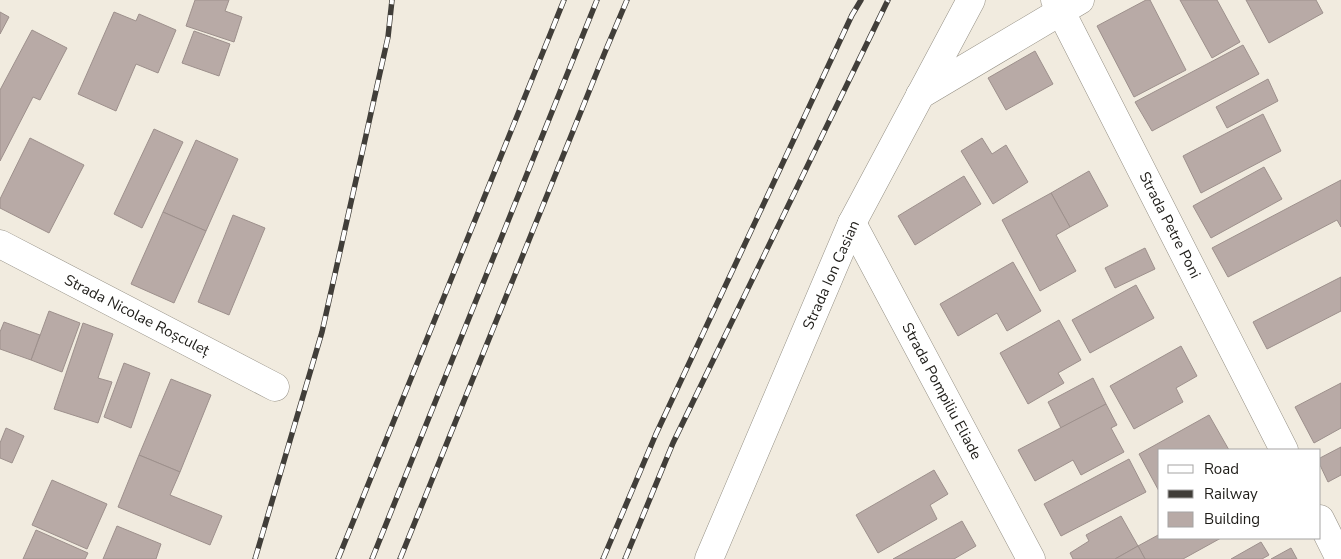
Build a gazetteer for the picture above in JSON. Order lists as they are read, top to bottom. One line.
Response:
{"streets":{"street":["Strada Petre Poni","Strada Ion Casian","Strada Nicolae Roșculeț","Strada Pompiliu Eliade"]},"crossings":[["Strada Ion Casian","Strada Pompiliu Eliade"]],"legend":["Road","Railway","Building"]}
